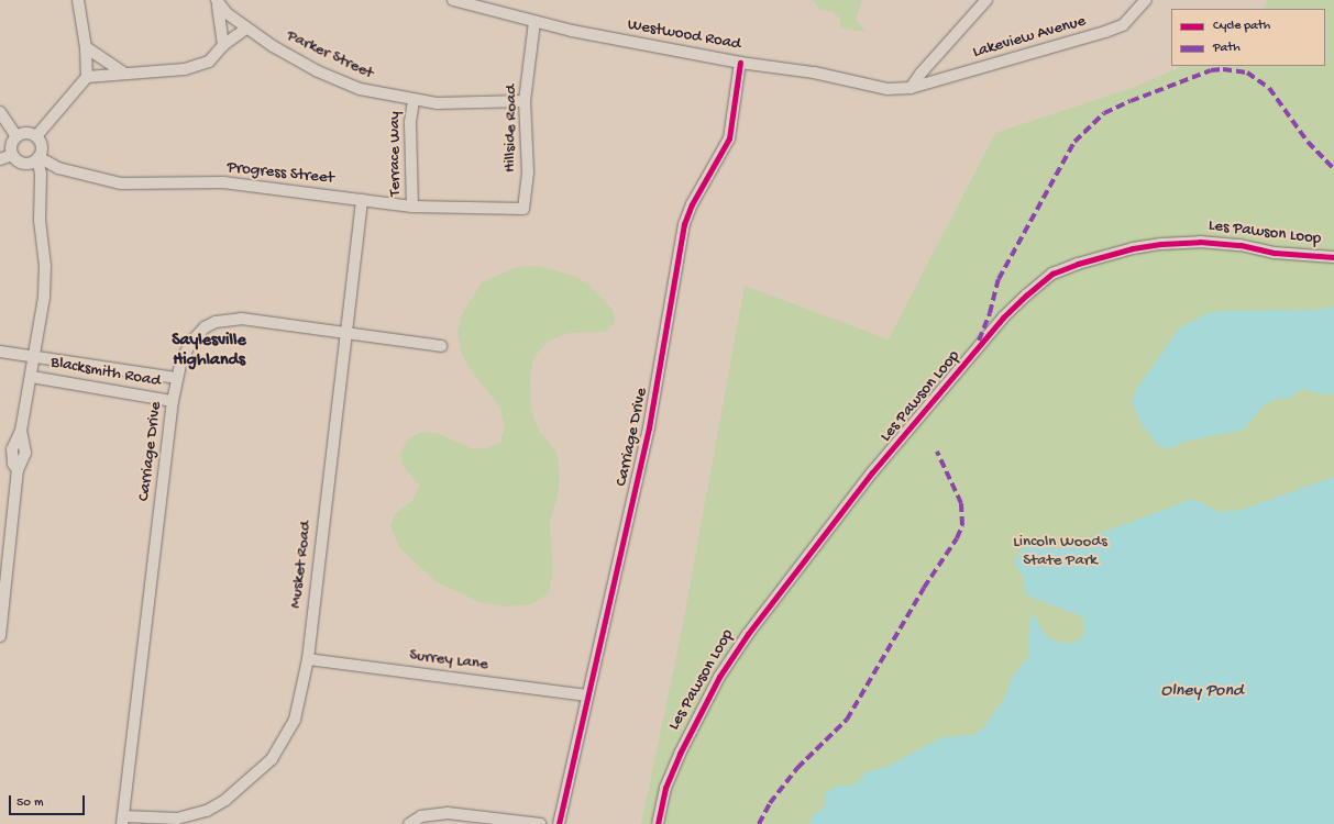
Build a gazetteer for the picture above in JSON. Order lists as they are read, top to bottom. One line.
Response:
{"streets":{"street":["Westwood Road","Lakeview Avenue","Parker Street","Hillside Road","Terrace Way","Progress Street","Les Pawson Loop","Blacksmith Road","Carriage Drive","Musket Road","Surrey Lane"]},"crossings":[["Westwood Road","Lakeview Avenue"],["Westwood Road","Hillside Road"],["Westwood Road","Carriage Drive"],["Parker Street","Hillside Road"],["Parker Street","Terrace Way"],["Hillside Road","Progress Street"],["Terrace Way","Progress Street"],["Progress Street","Musket Road"],["Blacksmith Road","Carriage Drive"],["Carriage Drive","Musket Road"],["Carriage Drive","Surrey Lane"],["Musket Road","Surrey Lane"]],"districts":["Saylesville Highlands"],"water":["Olney Pond"],"parks":["Lincoln Woods State Park"],"legend":["Cycle path","Path"],"scale_bar":"50 m"}
